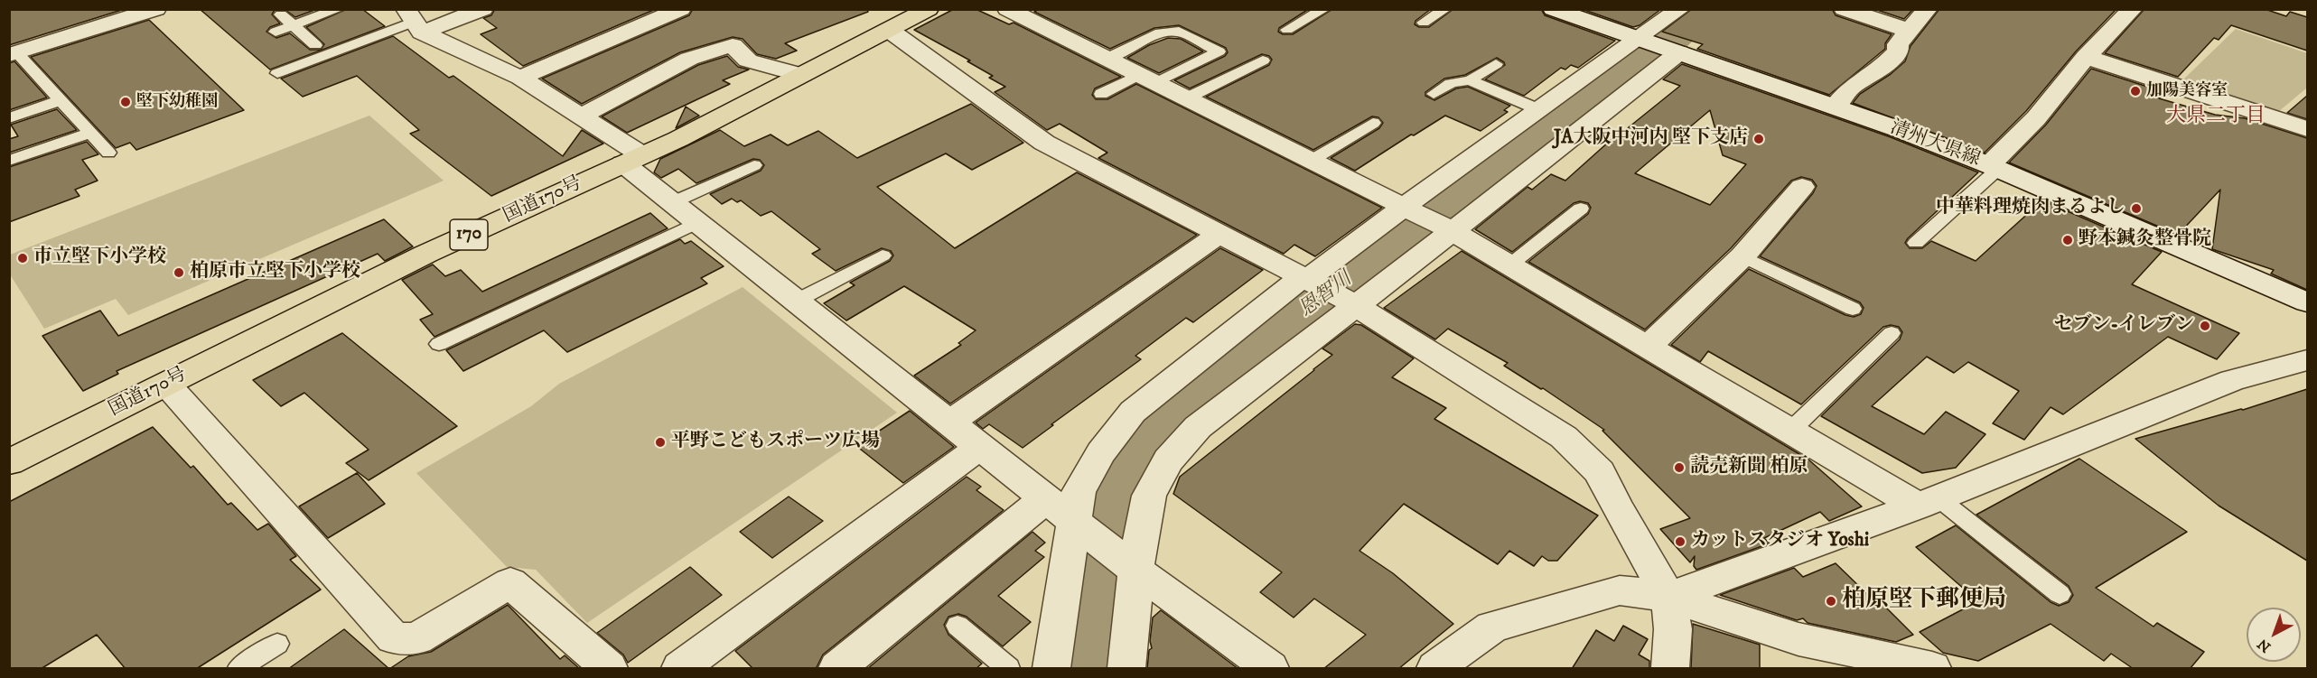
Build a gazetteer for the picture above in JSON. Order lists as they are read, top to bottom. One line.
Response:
{"streets":{"highway":["国道170号","170"],"street":["清州大県線"]},"districts":["大県二丁目"],"water":["恩智川"],"places":["加陽美容室","堅下幼稚園","JA大阪中河内 堅下支店","中華料理焼肉まるよし","野本鍼灸整骨院","市立堅下小学校","柏原市立堅下小学校","セブン-イレブン","平野こどもスポーツ広場","読売新聞 柏原","カットスタジオ Yoshi","柏原堅下郵便局"],"north":"bottom left"}
